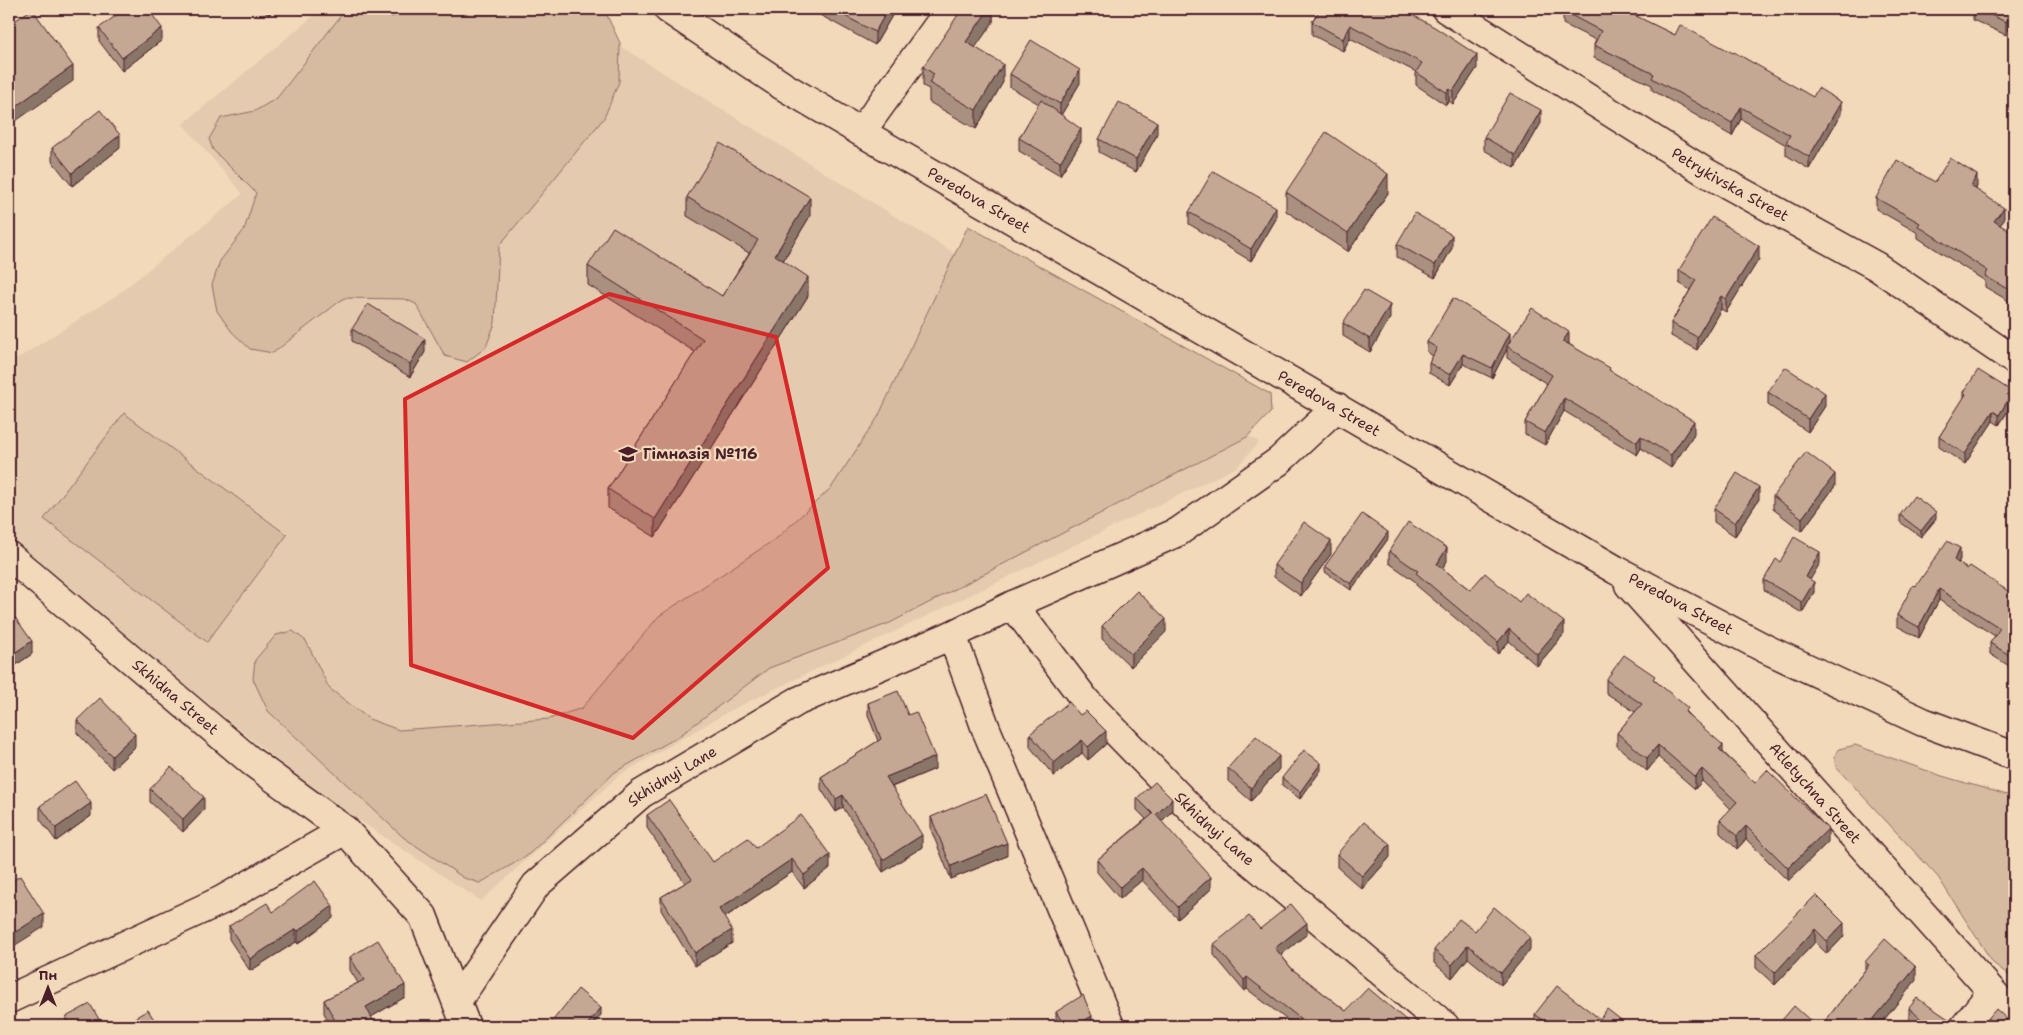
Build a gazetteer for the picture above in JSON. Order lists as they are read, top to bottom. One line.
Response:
{"streets":{"street":["Petrykivska Street","Peredova Street","Skhidna Street","Skhidnyi Lane","Atletychna Street"]},"crossings":[["Peredova Street","Skhidnyi Lane"],["Peredova Street","Atletychna Street"],["Skhidna Street","Skhidnyi Lane"]],"places":{"school or university":["Гімназія №116"]},"north":"top"}
